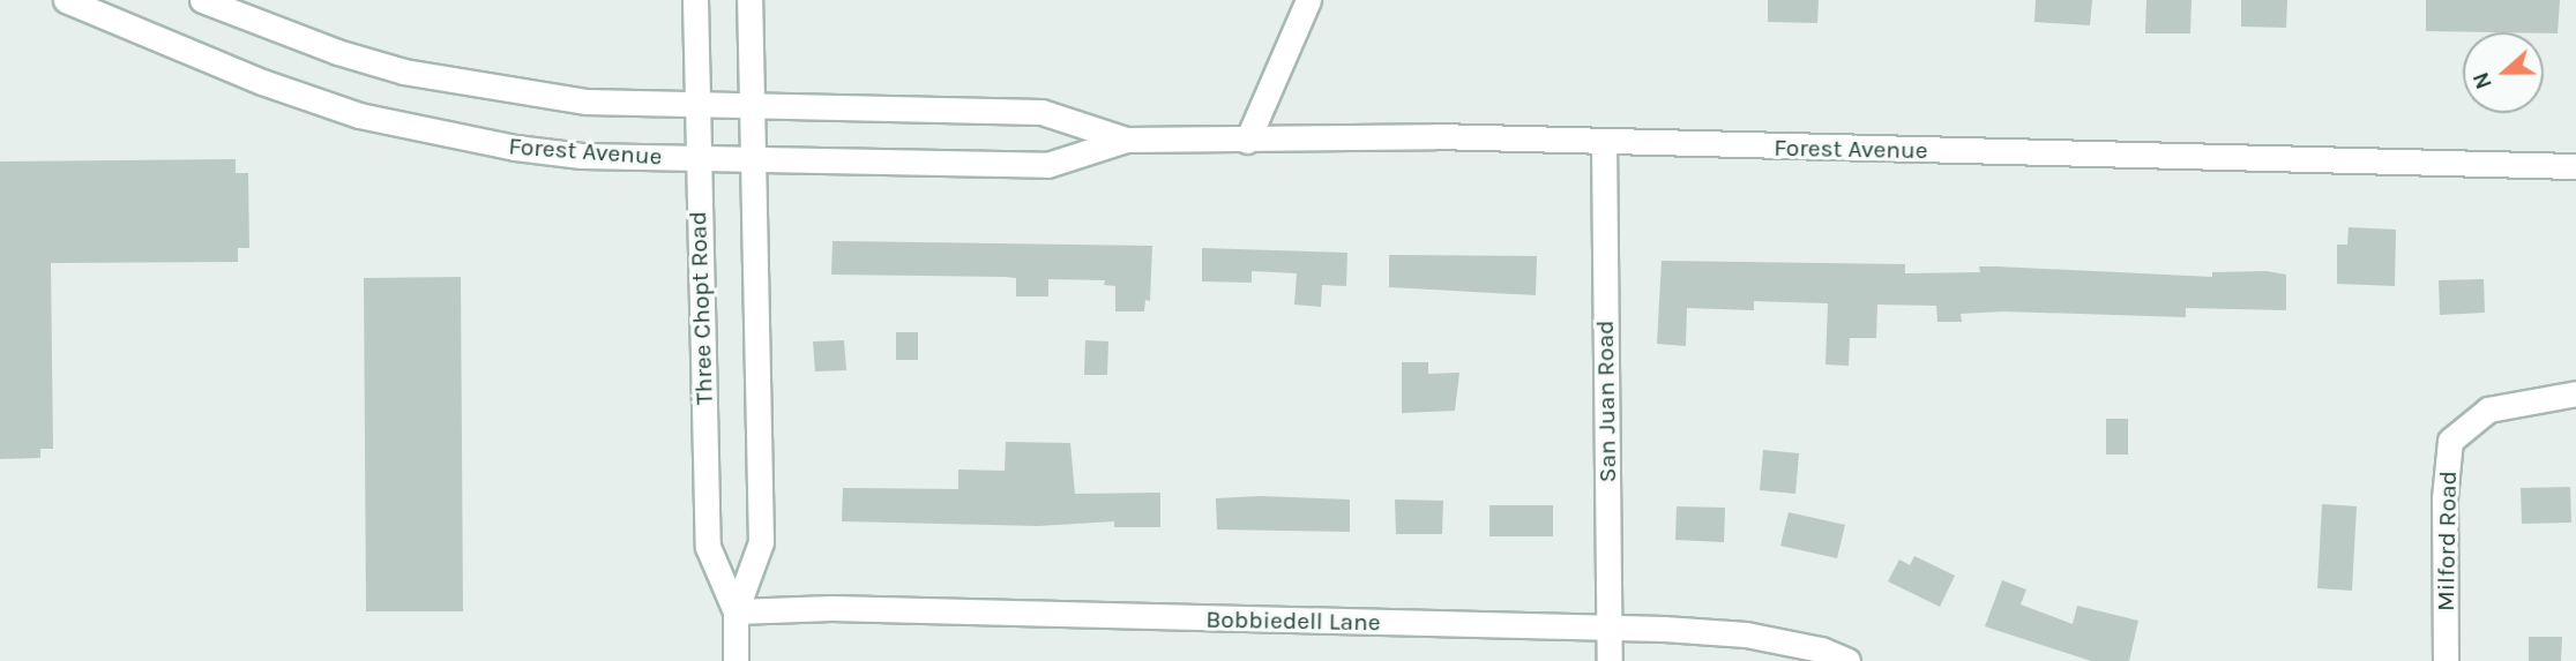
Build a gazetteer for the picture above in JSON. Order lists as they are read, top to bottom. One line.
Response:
{"streets":{"main road":["Forest Avenue","Three Chopt Road","San Juan Road","Milford Road","Bobbiedell Lane"]},"crossings":[["Forest Avenue","Three Chopt Road"],["Forest Avenue","San Juan Road"],["Three Chopt Road","Bobbiedell Lane"],["San Juan Road","Bobbiedell Lane"]],"north":"left"}
